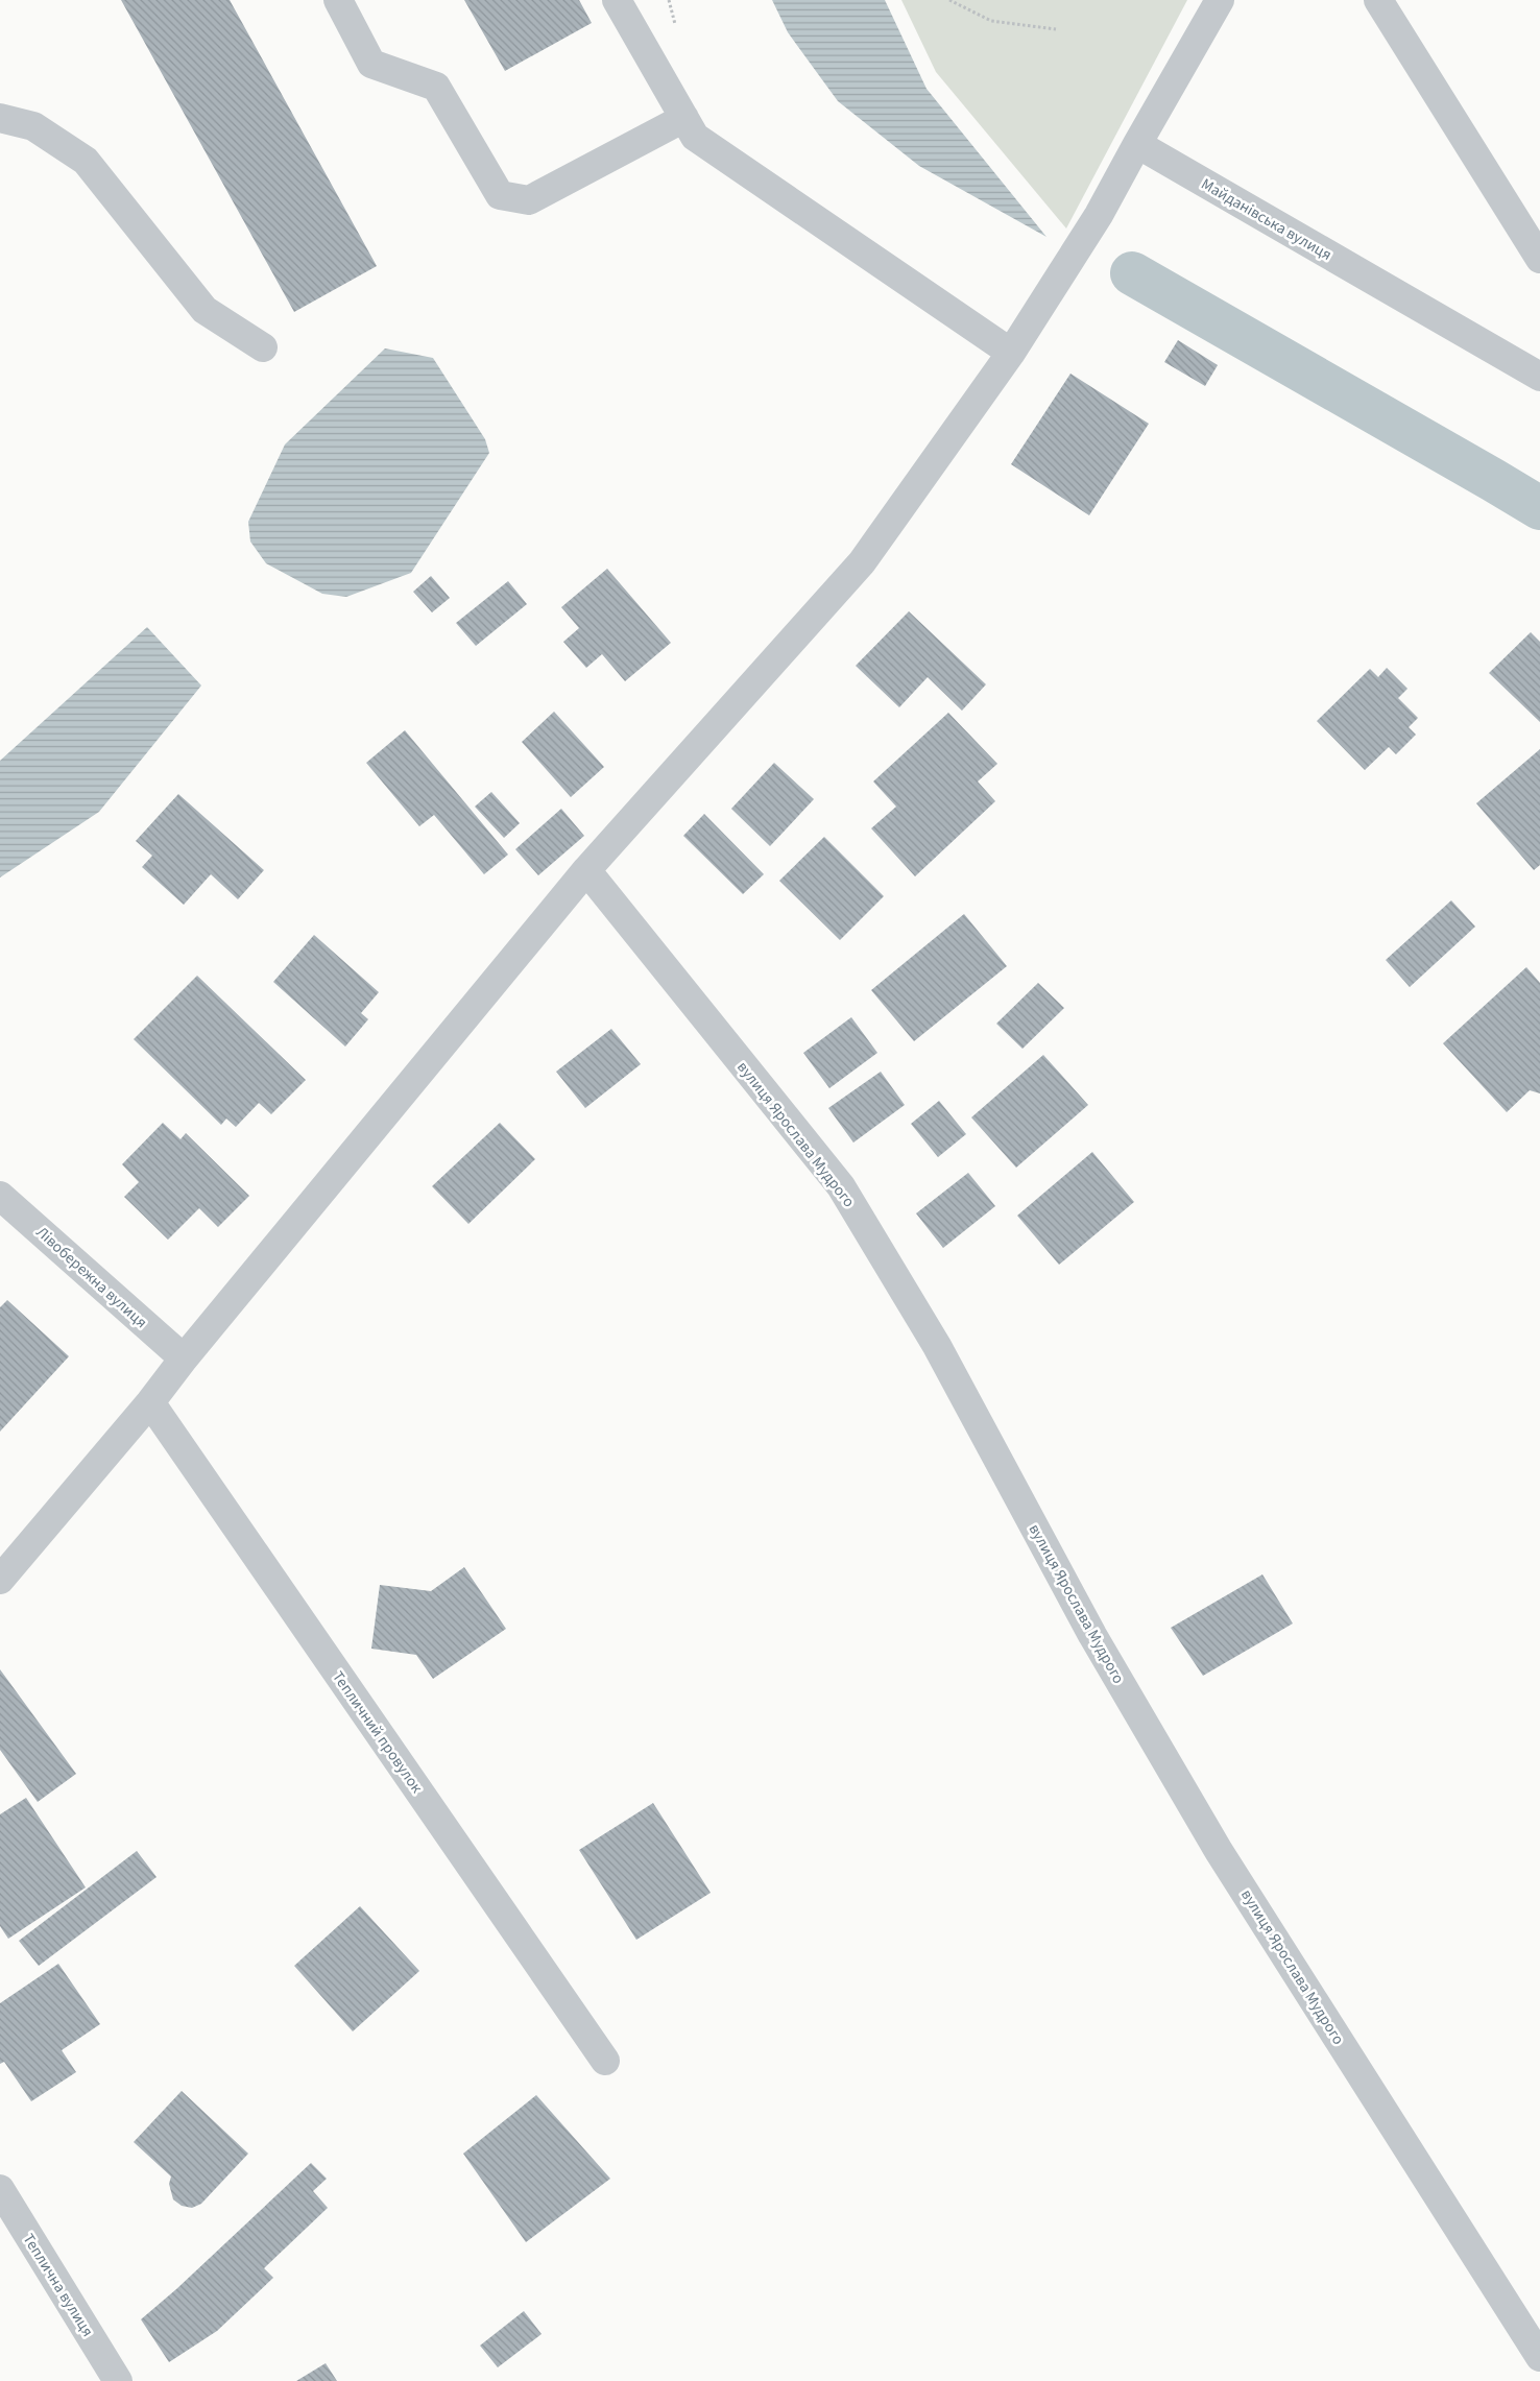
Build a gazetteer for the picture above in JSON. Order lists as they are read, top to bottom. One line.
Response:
{"streets":{"street":["Майданівська вулиця","вулиця Ярослава Мудрого","Лівобережна вулиця","Тепличний провулок","Теплична вулиця"]}}
